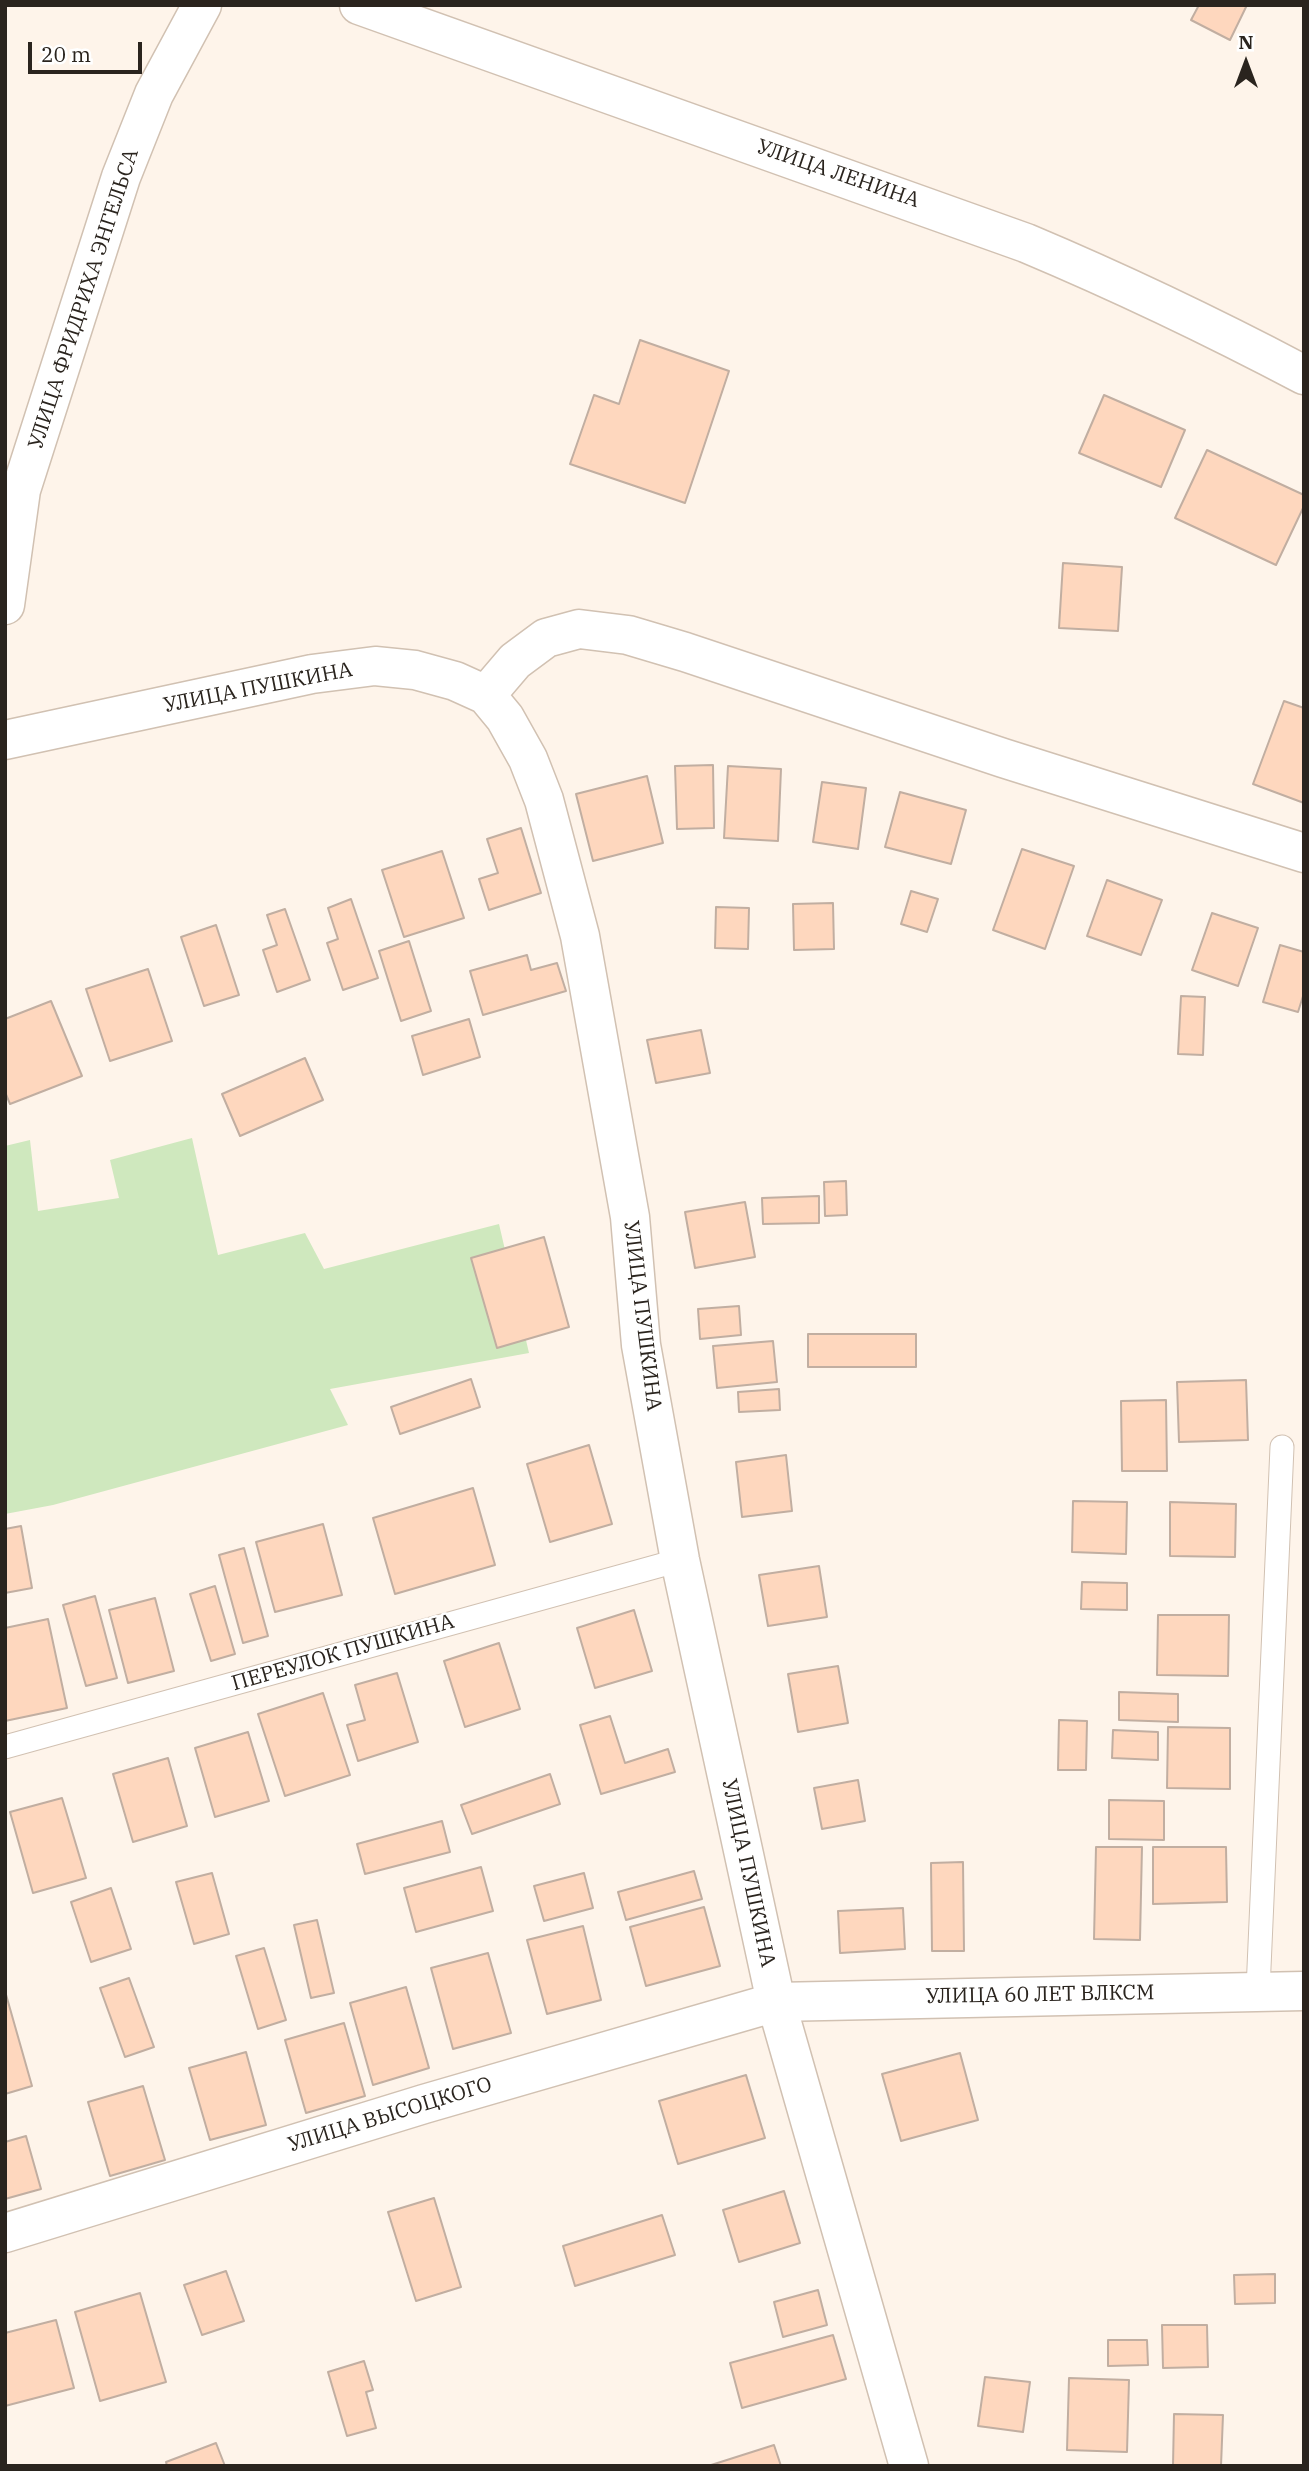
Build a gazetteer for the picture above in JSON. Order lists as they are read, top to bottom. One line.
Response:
{"streets":{"street":["УЛИЦА ЛЕНИНА","УЛИЦА ФРИДРИХА ЭНГЕЛЬСА","УЛИЦА ПУШКИНА","УЛИЦА 60 ЛЕТ ВЛКСМ","УЛИЦА ВЫСОЦКОГО"],"lane":["ПЕРЕУЛОК ПУШКИНА"]},"crossings":[["УЛИЦА ПУШКИНА","ПЕРЕУЛОК ПУШКИНА"],["УЛИЦА ПУШКИНА","УЛИЦА 60 ЛЕТ ВЛКСМ"],["УЛИЦА ПУШКИНА","УЛИЦА ВЫСОЦКОГО"],["УЛИЦА 60 ЛЕТ ВЛКСМ","УЛИЦА ВЫСОЦКОГО"]],"scale_bar":"20 m","north":"top"}
